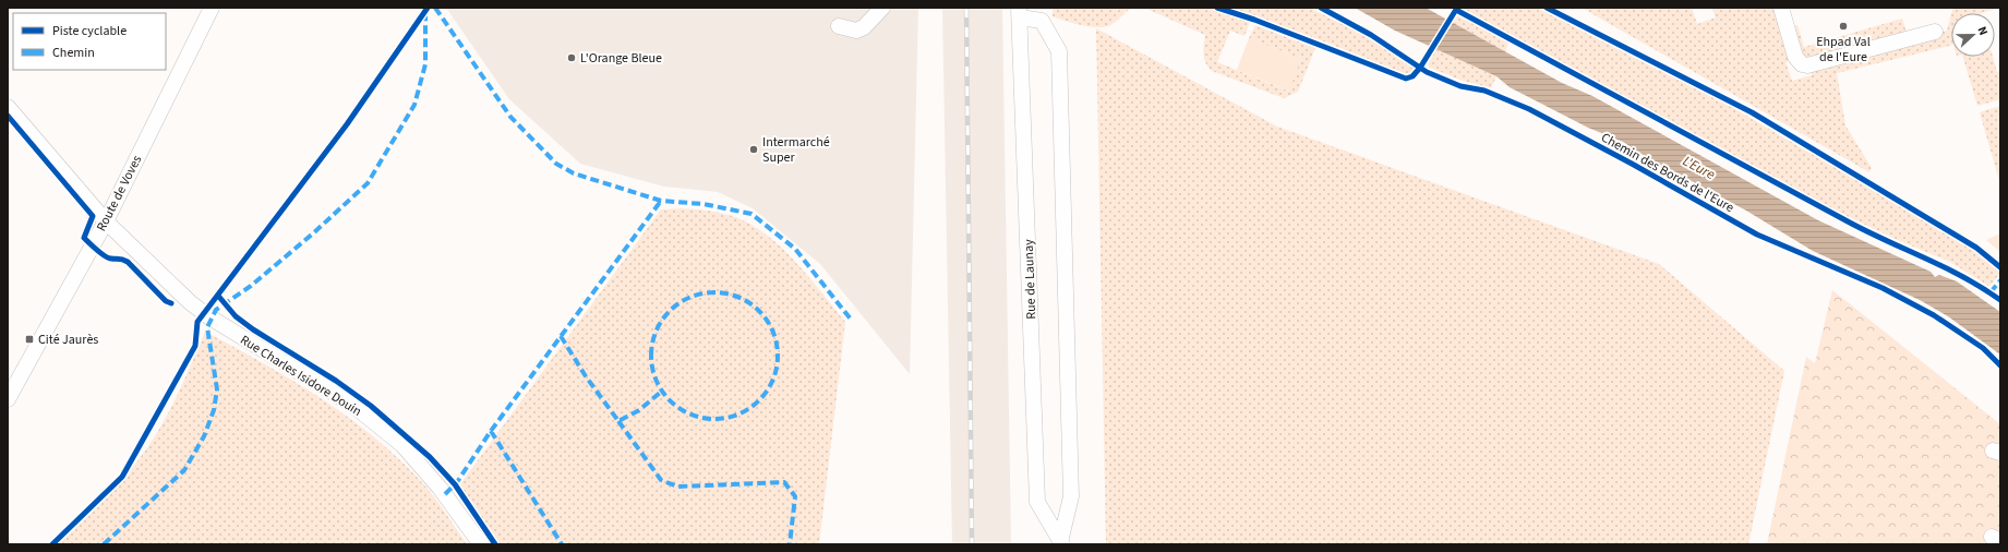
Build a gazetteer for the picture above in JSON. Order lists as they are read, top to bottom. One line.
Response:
{"streets":{"street":["Route de Voves","Rue de Launay","Rue Charles Isidore Douin"],"cycle path":["Chemin des Bords de l'Eure"]},"crossings":[["Route de Voves","Rue Charles Isidore Douin"]],"water":["L'Eure"],"places":{"other":["Ehpad Val de l'Eure","L'Orange Bleue","Intermarché Super"],"transit":["Cité Jaurès"]},"legend":["Piste cyclable","Chemin"],"north":"right"}
